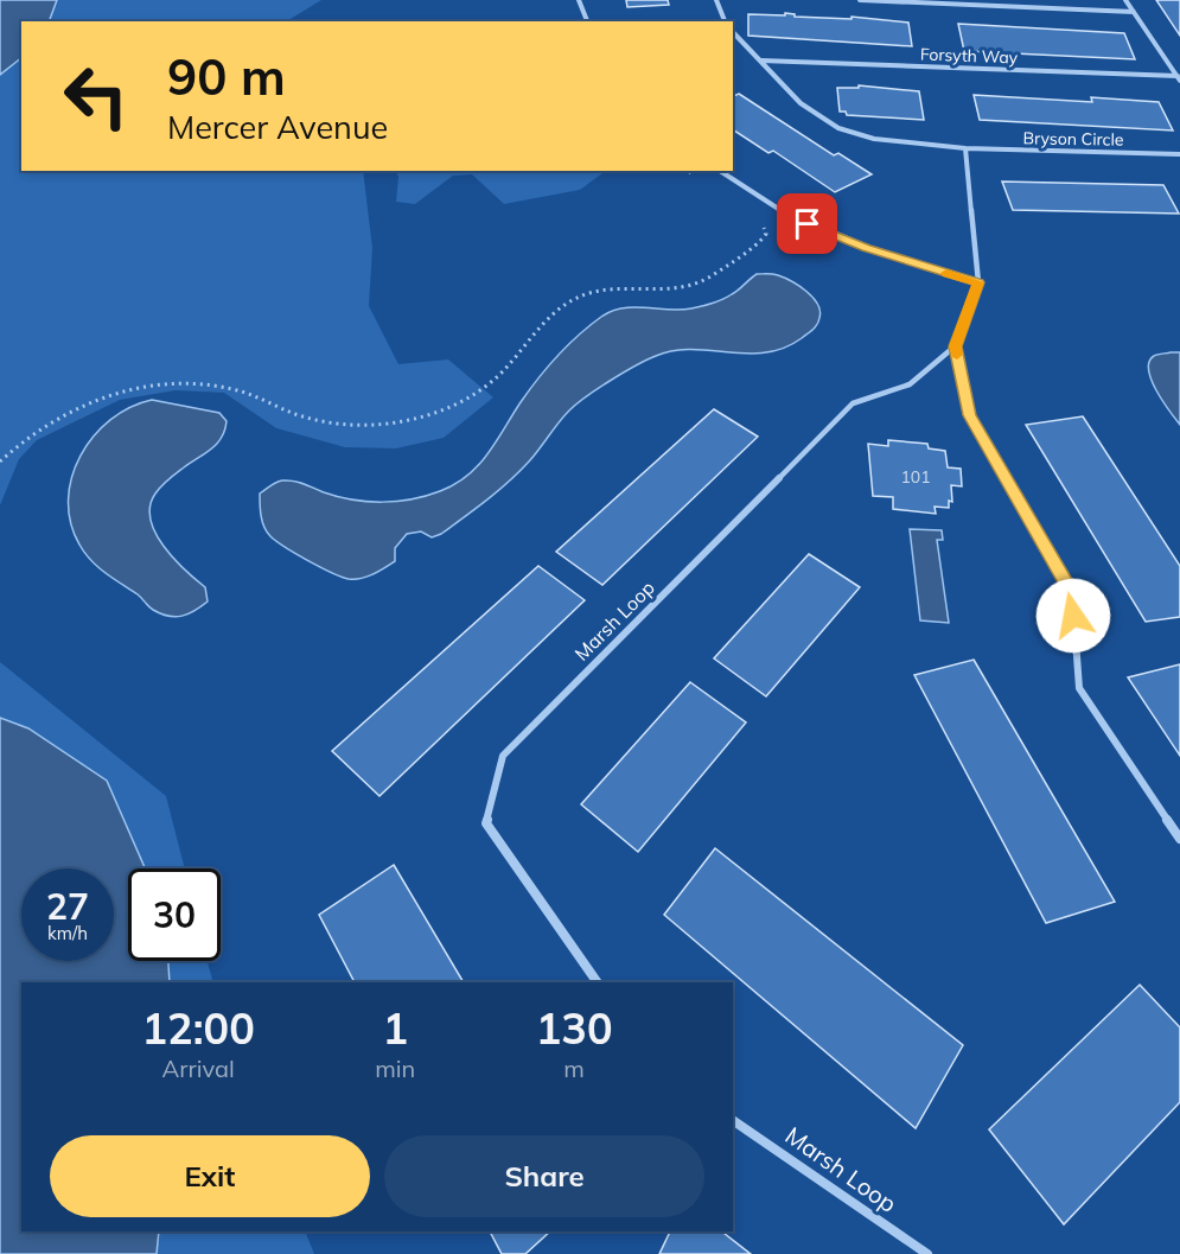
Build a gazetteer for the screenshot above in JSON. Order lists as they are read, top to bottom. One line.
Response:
{"streets":{"street":["Forsyth Way","Bryson Circle","Marsh Loop"]},"crossings":[["Forsyth Way","Bryson Circle"]],"house_numbers":["101"],"page":{"turn":["90 m","Mercer Avenue"],"speed":"27 km/h","limit":"30","eta":["12:00","Arrival","1","min","130","m"],"buttons":["Exit","Share"]}}
